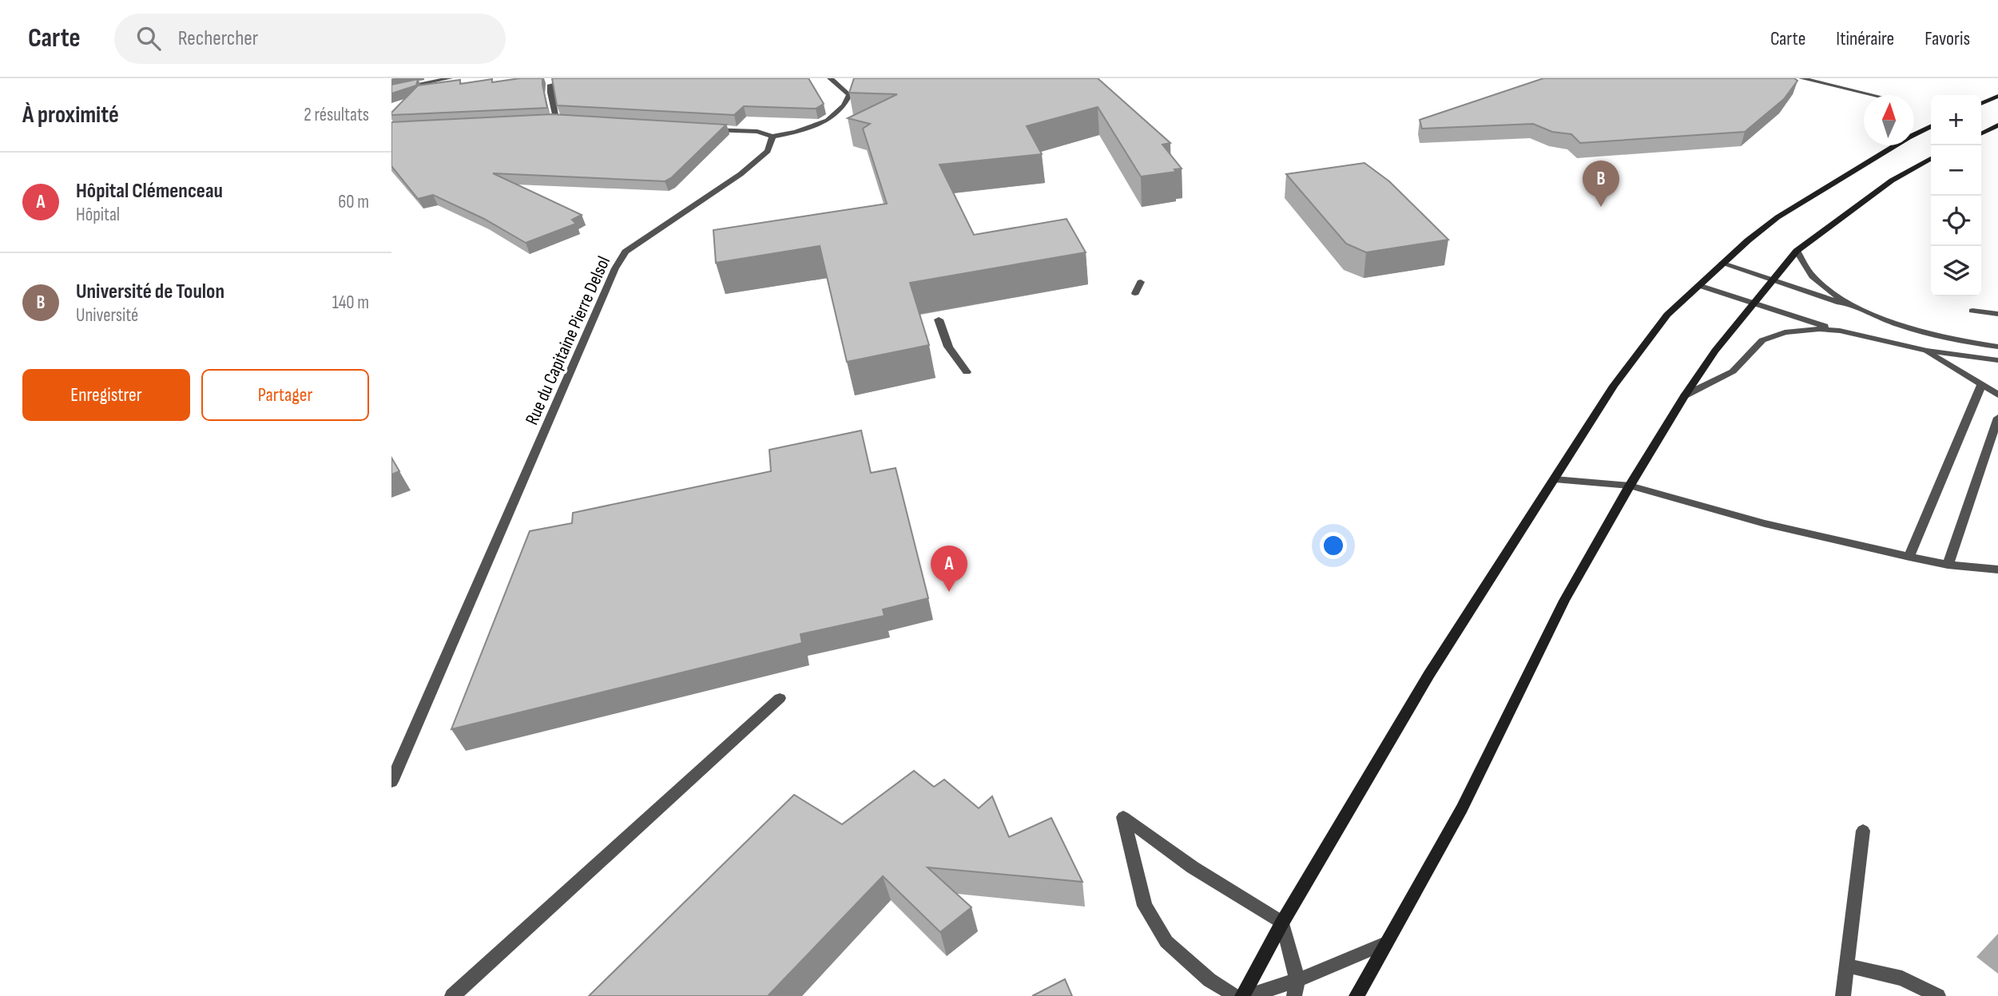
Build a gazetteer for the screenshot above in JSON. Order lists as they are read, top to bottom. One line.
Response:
{"streets":{"street":["Rue du Capitaine Pierre Delsol"]},"north":"top","page":{"header":"Carte","search":"Rechercher","nav":["Carte","Itinéraire","Favoris"],"heading":["À proximité","2 résultats"],"map_buttons":["+","−"],"list":[{"mark":"A","name":"Hôpital Clémenceau","note":"Hôpital","value":"60 m"},{"mark":"B","name":"Université de Toulon","note":"Université","value":"140 m"}],"pins":["B","A"],"buttons":["Enregistrer","Partager"]}}
